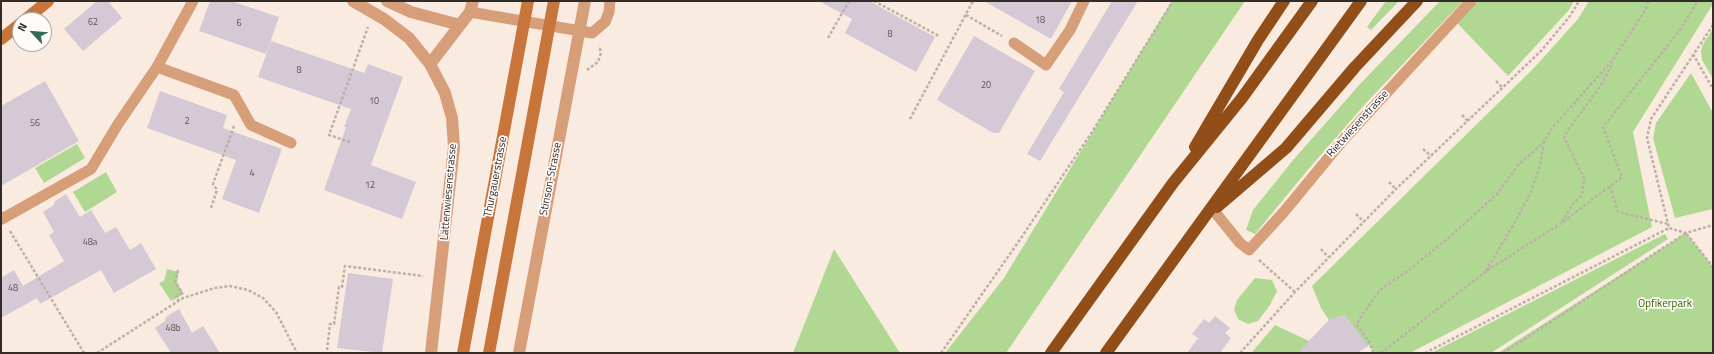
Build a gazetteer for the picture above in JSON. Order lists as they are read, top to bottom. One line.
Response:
{"streets":{"main road":["Thurgauerstrasse"],"street":["Stinson-Strasse","Lättenwiesenstrasse"],"lane":["Rietwiesenstrasse"]},"parks":["Opfikerpark"],"house_numbers":["18","62","6","8","8","20","10","2","56","4","12","48a","48","48b"],"north":"top left"}
